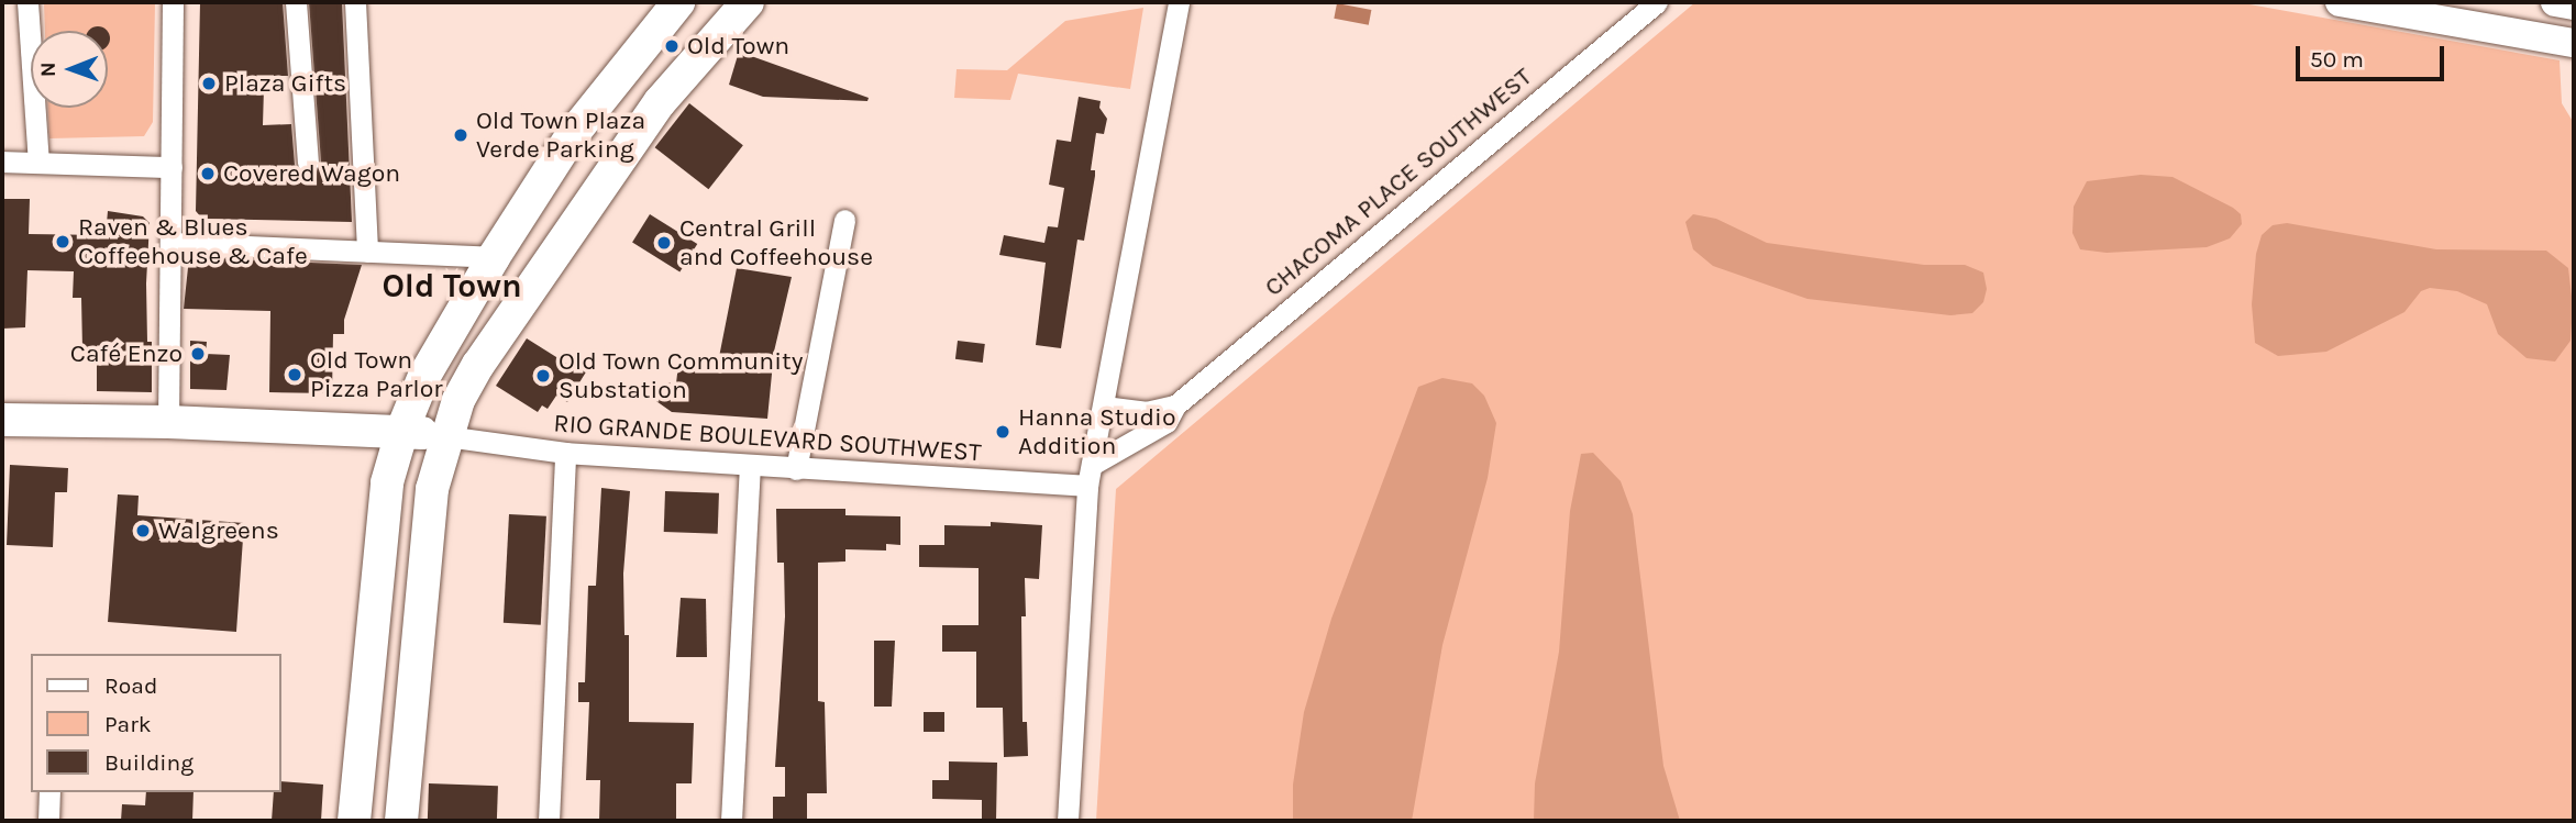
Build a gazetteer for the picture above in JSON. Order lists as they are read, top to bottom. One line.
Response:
{"streets":{"street":["CHACOMA PLACE SOUTHWEST","RIO GRANDE BOULEVARD SOUTHWEST"]},"crossings":[["CHACOMA PLACE SOUTHWEST","RIO GRANDE BOULEVARD SOUTHWEST"]],"districts":["Old Town"],"places":["Old Town","Plaza Gifts","Old Town Plaza Verde Parking","Covered Wagon","Raven & Blues Coffeehouse & Cafe","Central Grill and Coffeehouse","Café Enzo","Old Town Pizza Parlor","Old Town Community Substation","Hanna Studio Addition","Walgreens"],"legend":["Road","Park","Building"],"scale_bar":"50 m","north":"left"}
